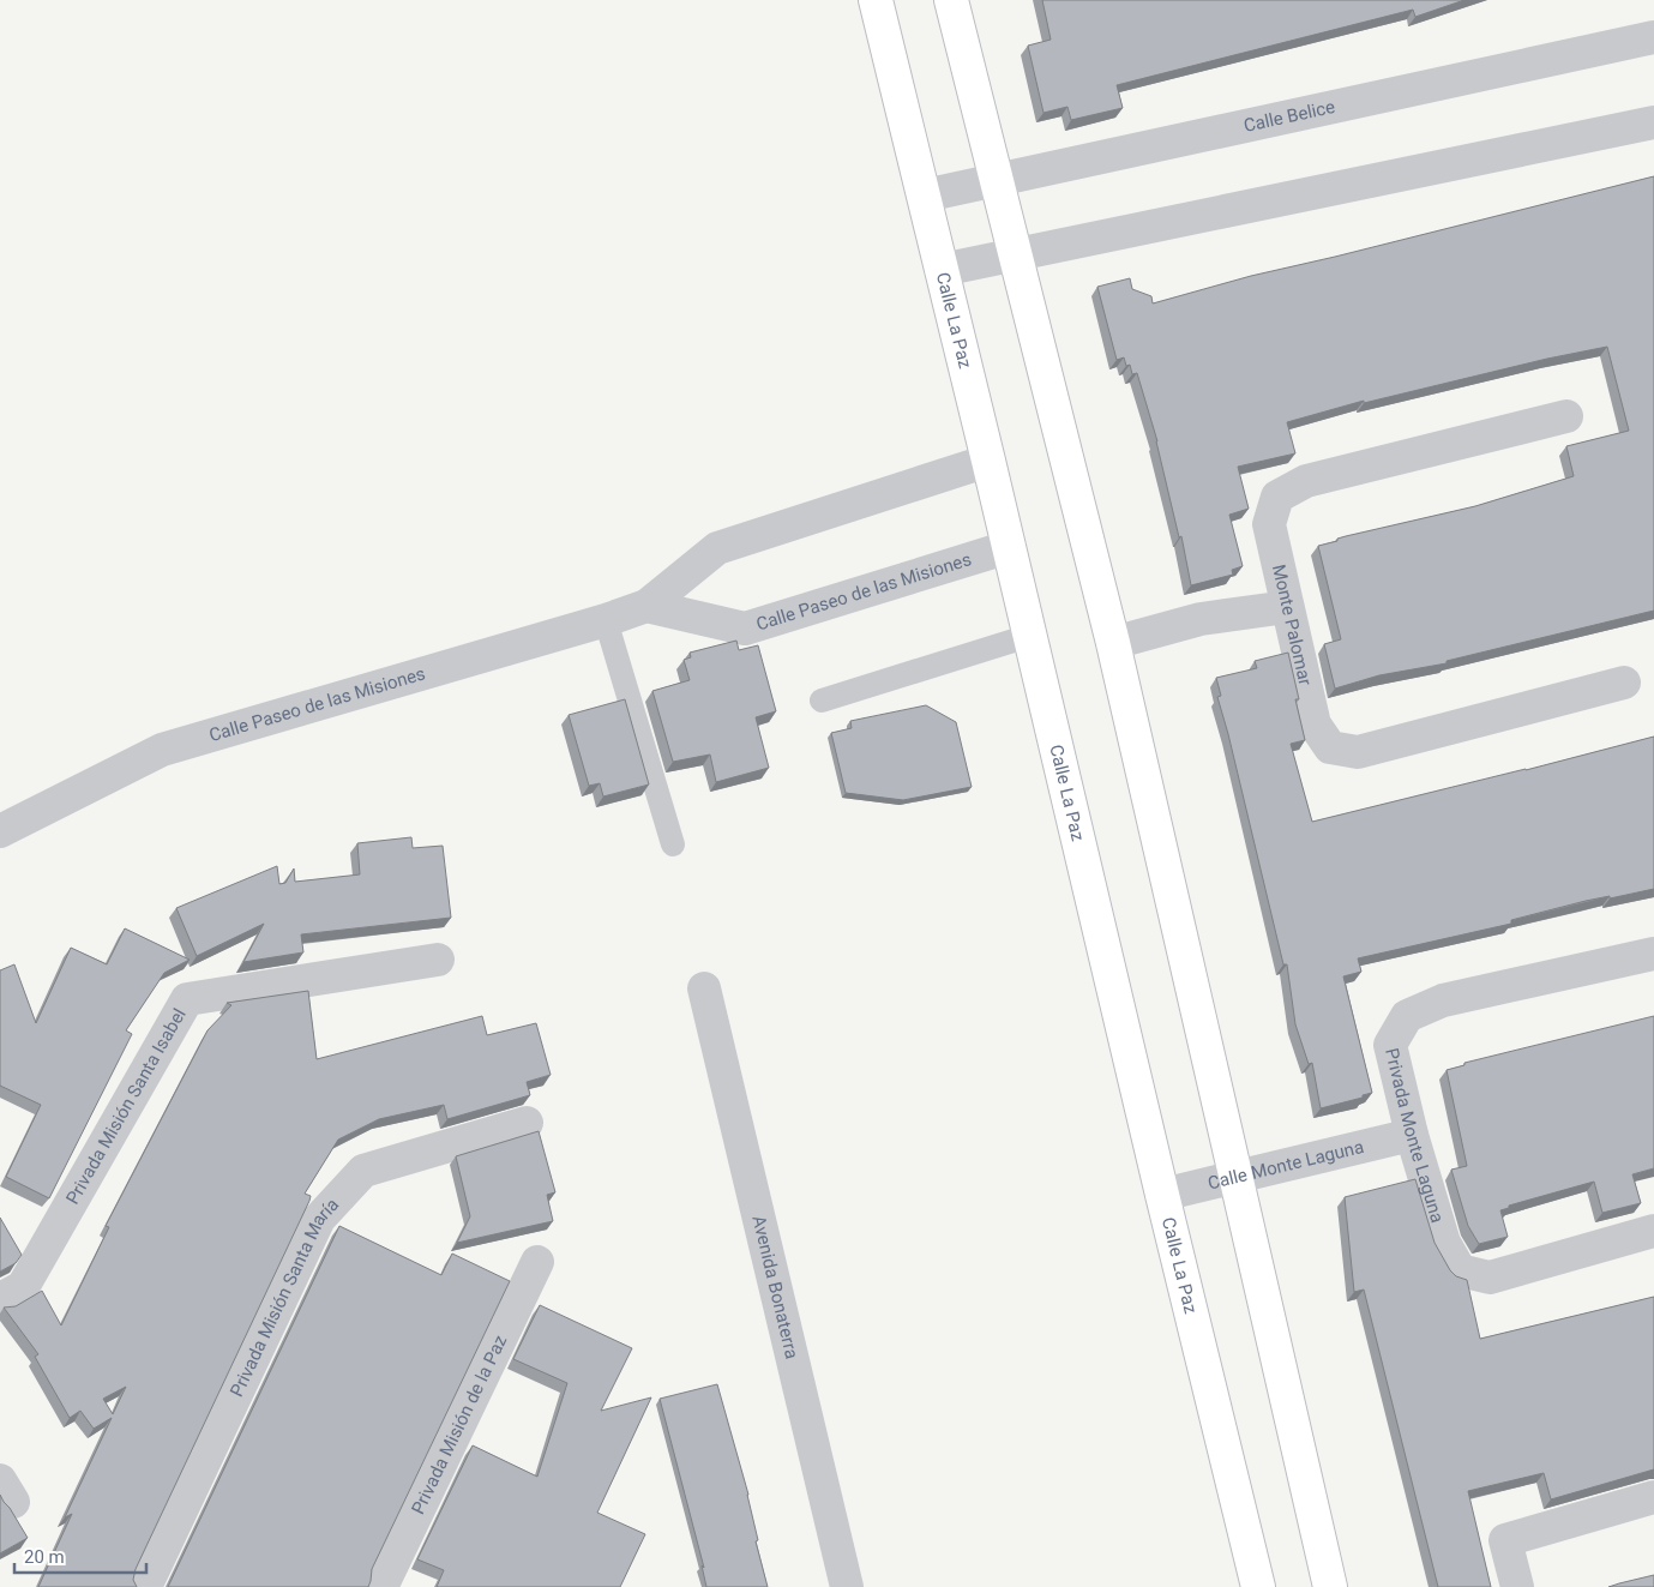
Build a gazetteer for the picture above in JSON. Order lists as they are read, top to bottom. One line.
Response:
{"streets":{"main road":["Calle La Paz"],"street":["Calle Belice","Calle Paseo de las Misiones","Monte Palomar","Privada Misión Santa Isabel","Privada Monte Laguna","Calle Monte Laguna","Avenida Bonaterra","Privada Misión Santa María","Privada Misión de la Paz"]},"crossings":[["Calle Belice","Calle La Paz"],["Calle La Paz","Calle Paseo de las Misiones"],["Calle La Paz","Calle Monte Laguna"],["Privada Monte Laguna","Calle Monte Laguna"]],"scale_bar":"20 m"}
